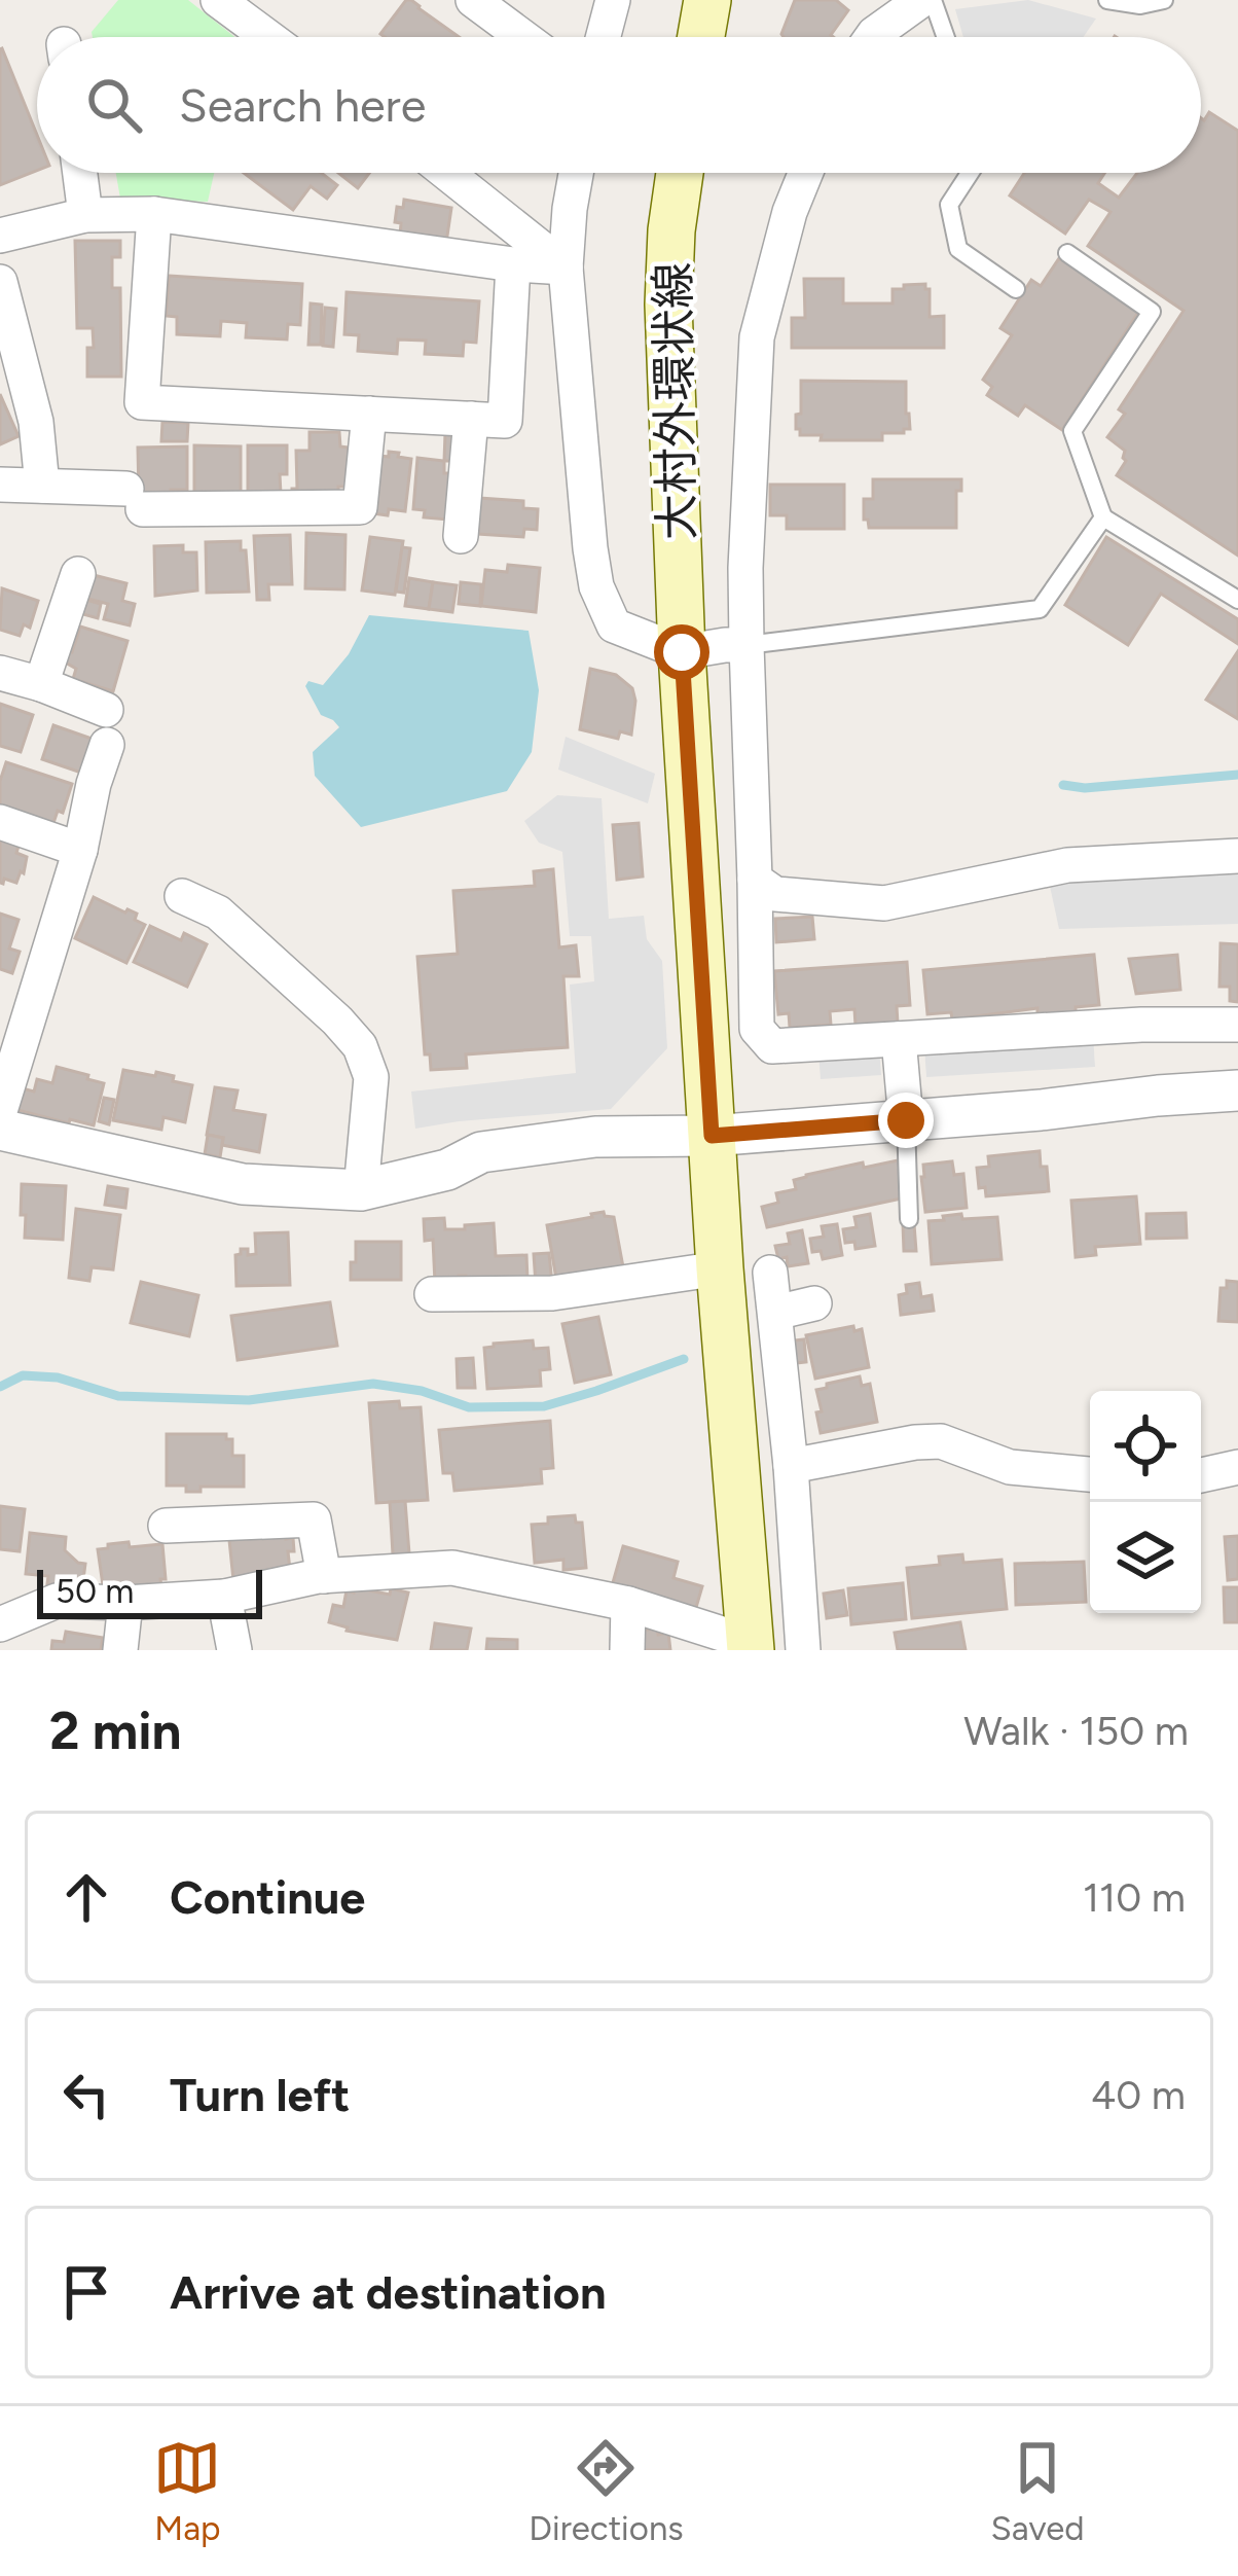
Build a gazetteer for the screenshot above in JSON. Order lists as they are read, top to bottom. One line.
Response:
{"streets":{"main road":["大村外環状線"]},"scale_bar":"50 m","page":{"search":"Search here","scale":"50 m","heading":["2 min","Walk · 150 m"],"list":[["Continue","110 m"],["Turn left","40 m"],"Arrive at destination"],"nav":["Map","Directions","Saved"]}}
